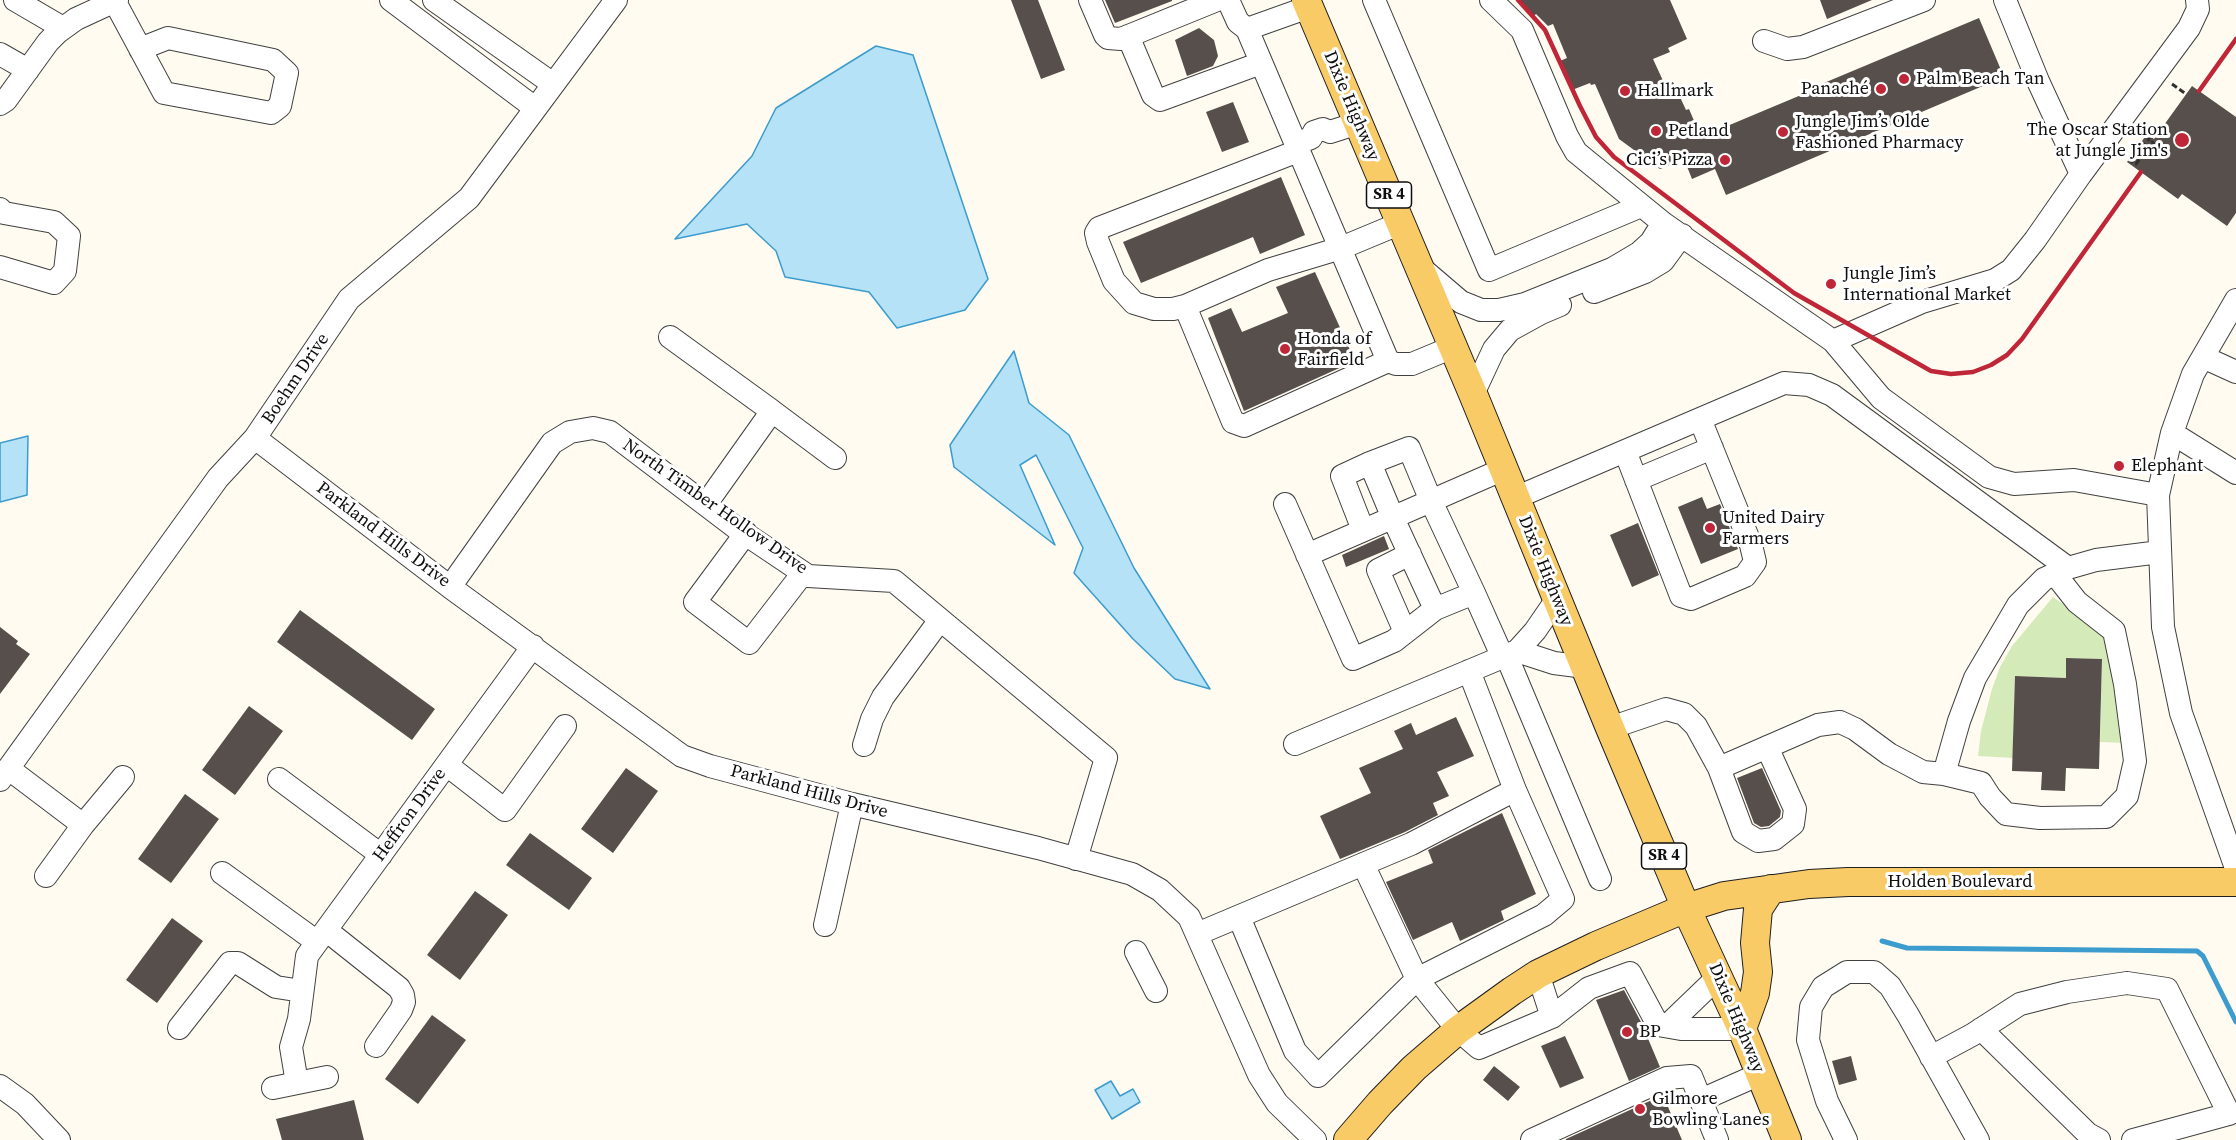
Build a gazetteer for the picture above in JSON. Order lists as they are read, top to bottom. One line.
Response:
{"streets":{"main road":["Dixie Highway","SR 4","Holden Boulevard"],"street":["Boehm Drive","North Timber Hollow Drive","Parkland Hills Drive","Heffron Drive"]},"crossings":[["Dixie Highway","Holden Boulevard"],["Boehm Drive","Parkland Hills Drive"],["North Timber Hollow Drive","Parkland Hills Drive"],["Parkland Hills Drive","Heffron Drive"]],"places":["Palm Beach Tan","Panaché","Hallmark","Petland","Jungle Jim’s Olde Fashioned Pharmacy","The Oscar Station at Jungle Jim's","Cici’s Pizza","Jungle Jim’s International Market","Honda of Fairfield","Elephant","United Dairy Farmers","BP","Gilmore Bowling Lanes"]}
